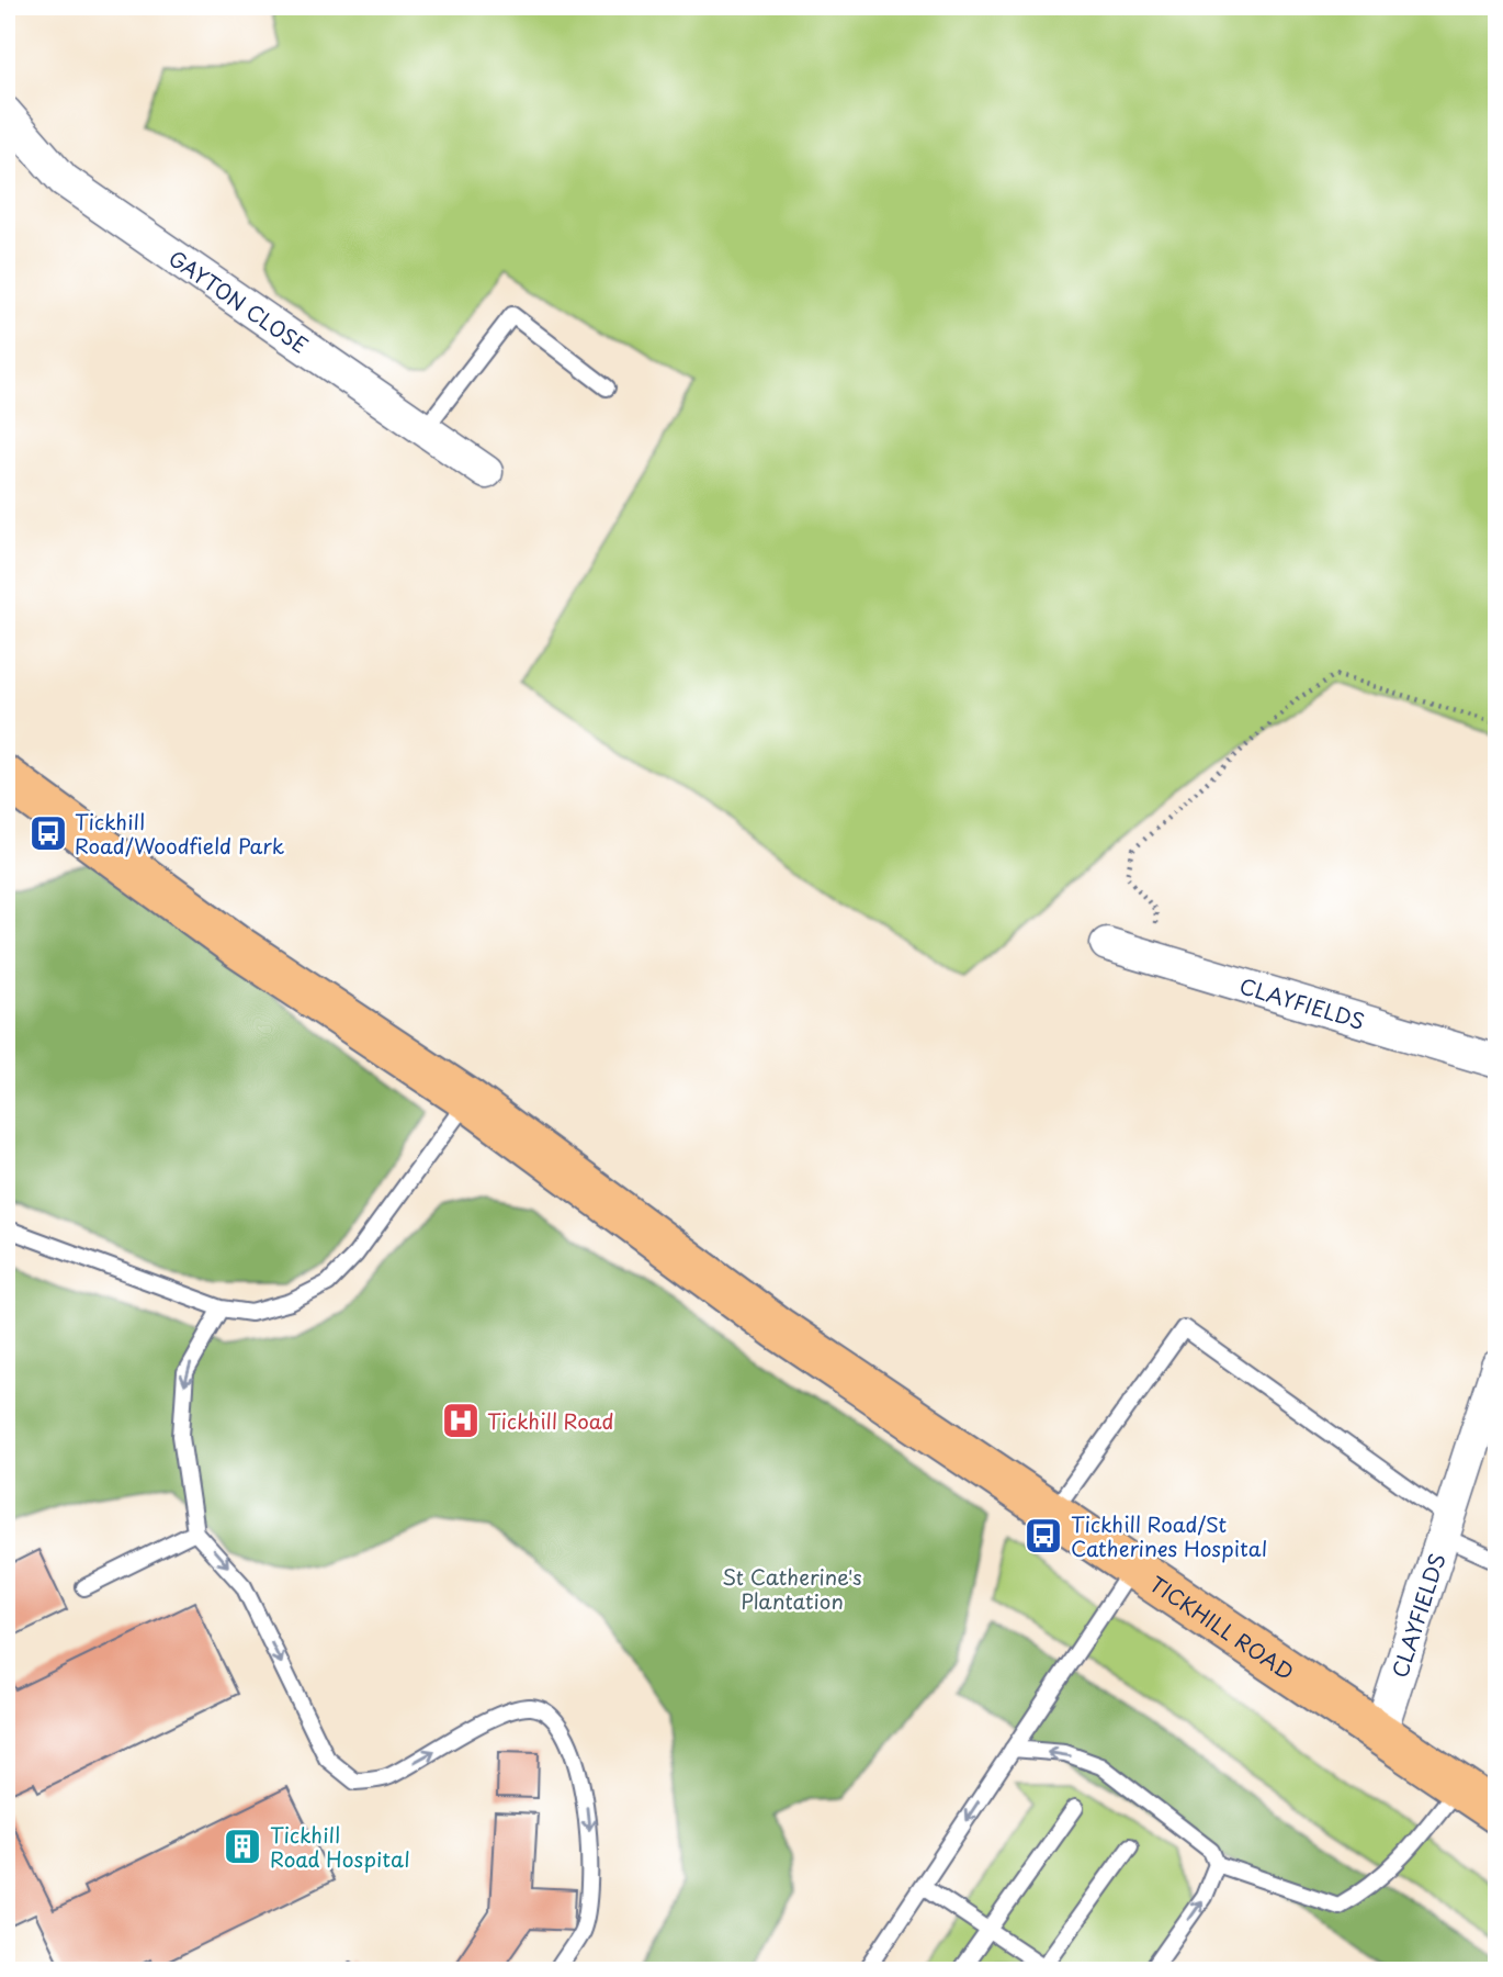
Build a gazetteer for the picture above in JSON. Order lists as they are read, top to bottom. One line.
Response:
{"streets":{"main road":["TICKHILL ROAD"],"street":["GAYTON CLOSE","CLAYFIELDS"]},"crossings":[["CLAYFIELDS","TICKHILL ROAD"]],"parks":["St Catherine's Plantation"],"places":{"bus stop":["Tickhill Road/Woodfield Park","Tickhill Road/St Catherines Hospital"],"hospital":["Tickhill Road"],"building":["Tickhill Road Hospital"]}}
